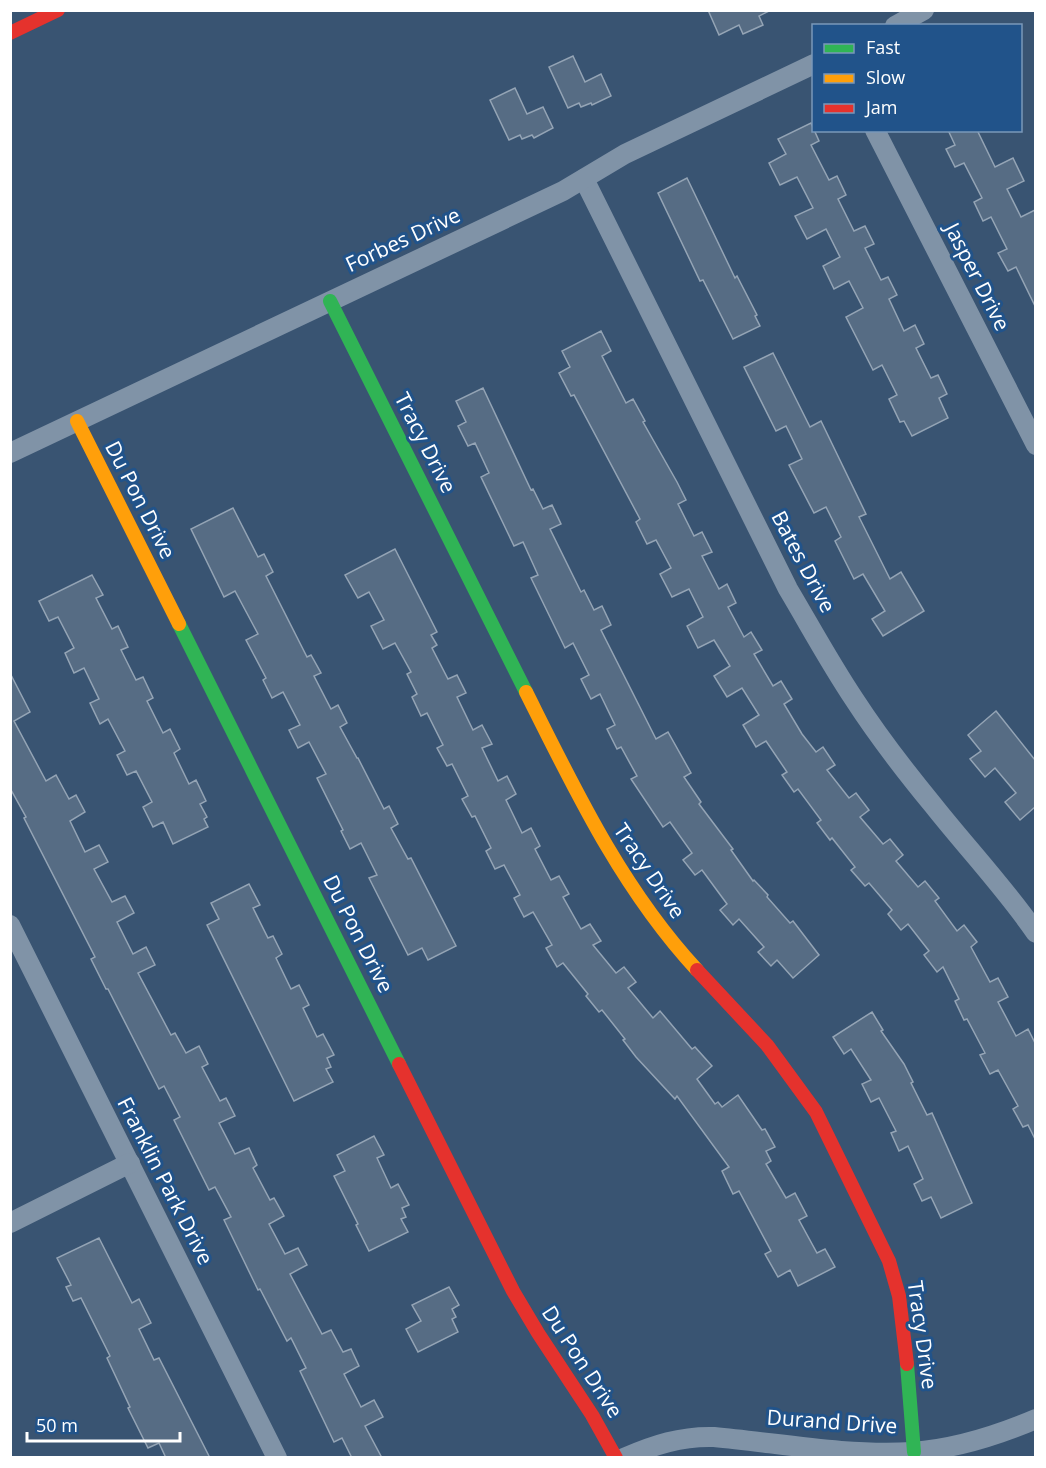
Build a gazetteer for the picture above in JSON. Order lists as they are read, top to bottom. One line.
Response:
{"streets":{"street":["Forbes Drive","Jasper Drive","Tracy Drive","Du Pon Drive","Bates Drive","Franklin Park Drive","Durand Drive"]},"crossings":[["Forbes Drive","Tracy Drive"],["Forbes Drive","Du Pon Drive"],["Forbes Drive","Bates Drive"],["Tracy Drive","Durand Drive"]],"legend":["Fast","Slow","Jam"],"scale_bar":"50 m"}
